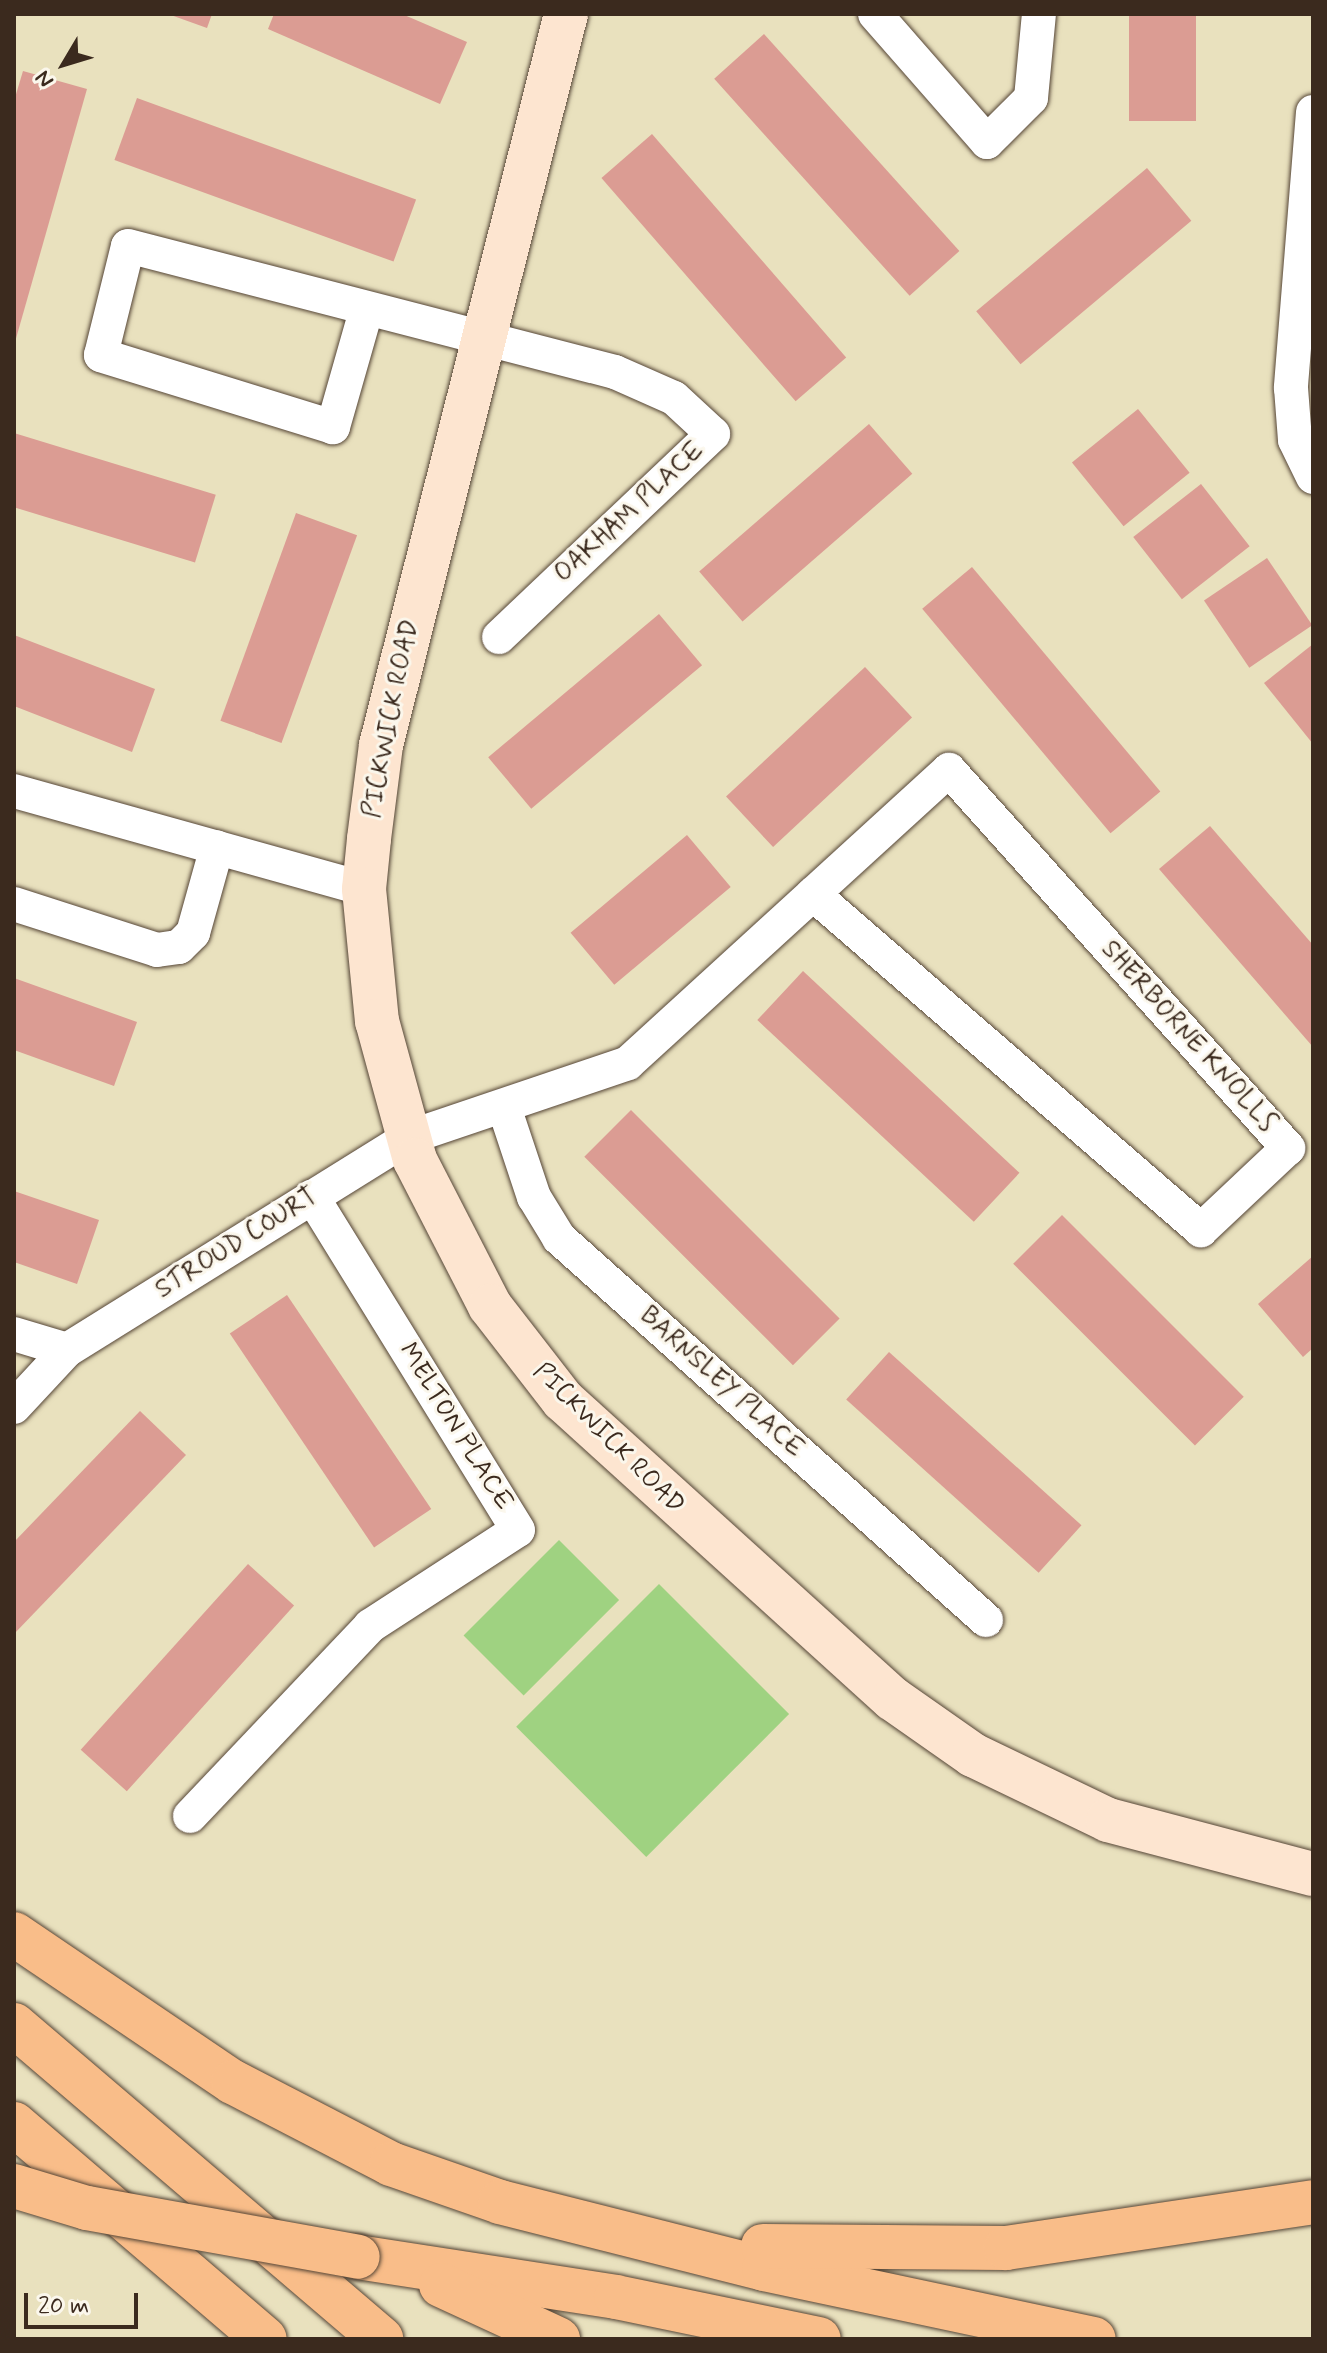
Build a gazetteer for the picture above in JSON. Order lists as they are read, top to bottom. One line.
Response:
{"streets":{"street":["OAKHAM PLACE","PICKWICK ROAD","SHERBORNE KNOLLS","STROUD COURT","BARNSLEY PLACE","MELTON PLACE"]},"crossings":[["OAKHAM PLACE","PICKWICK ROAD"],["PICKWICK ROAD","SHERBORNE KNOLLS"],["PICKWICK ROAD","STROUD COURT"],["SHERBORNE KNOLLS","STROUD COURT"],["SHERBORNE KNOLLS","BARNSLEY PLACE"],["STROUD COURT","MELTON PLACE"]],"scale_bar":"20 m","north":"bottom left"}
